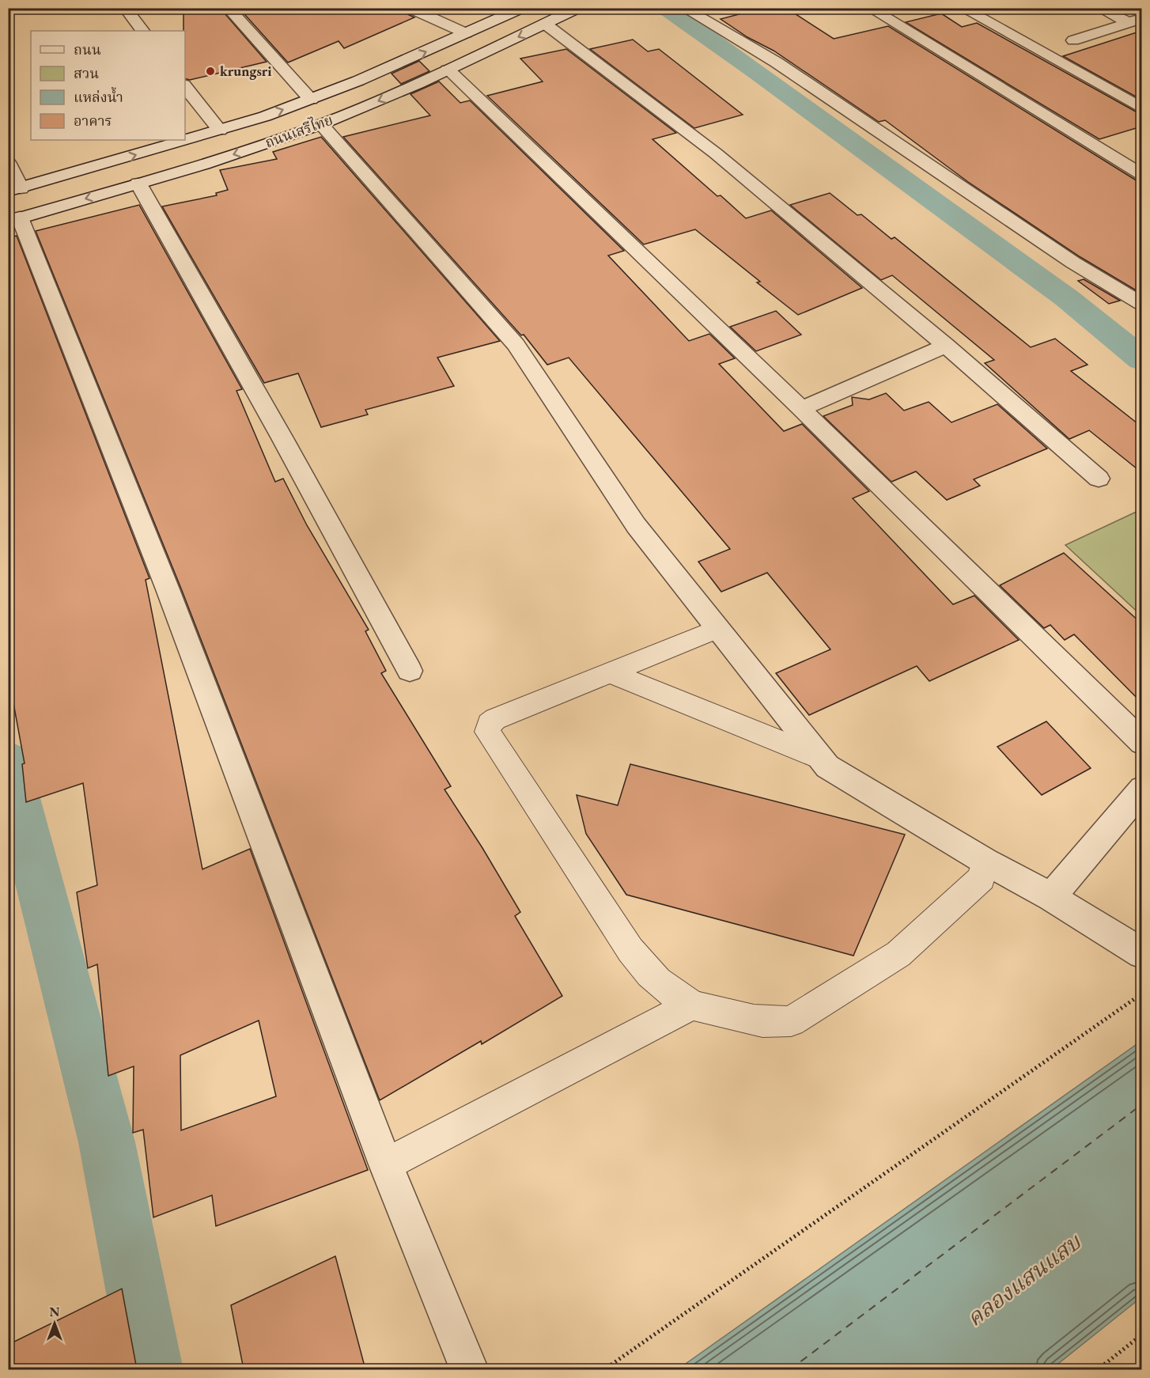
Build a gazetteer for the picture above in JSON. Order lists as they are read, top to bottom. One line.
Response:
{"streets":{"street":["ถนนเสรีไทย"]},"water":["คลองแสนแสบ"],"places":["krungsri"],"legend":["ถนน","สวน","แหล่งน้ำ","อาคาร"],"north":"top"}
